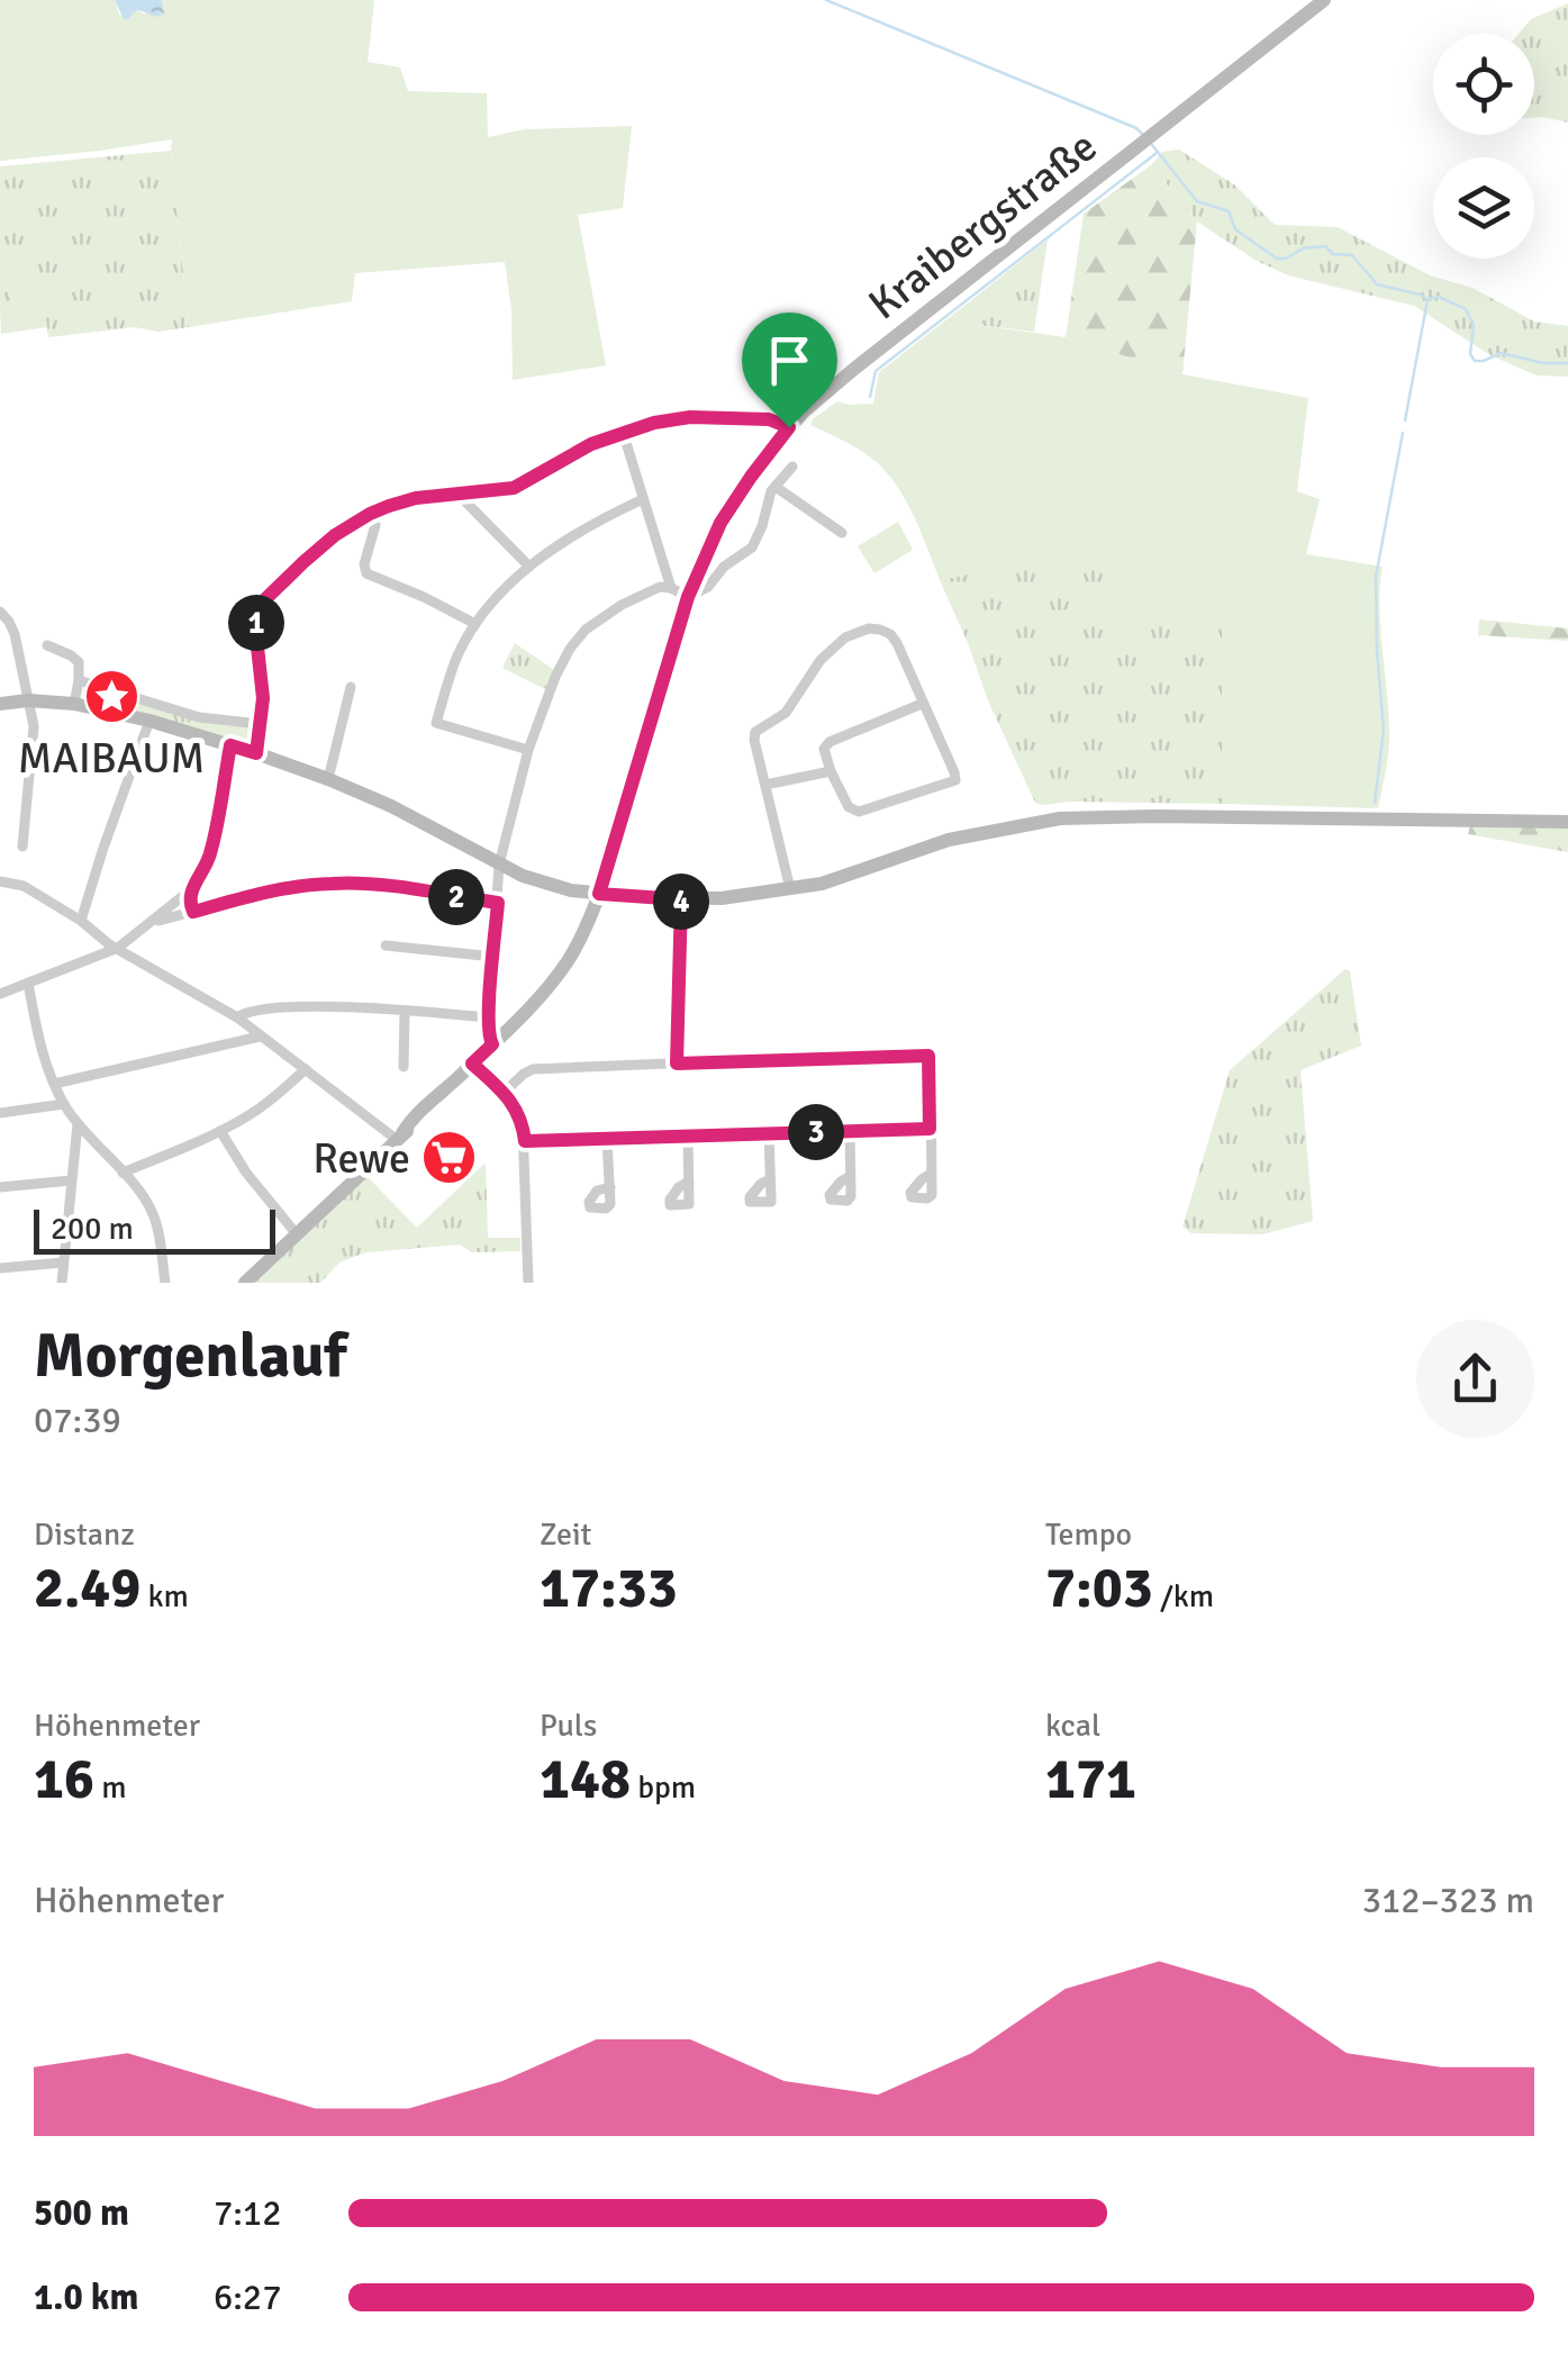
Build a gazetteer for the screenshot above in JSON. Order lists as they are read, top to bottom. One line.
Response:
{"streets":{"street":["Kraibergstraße"]},"places":{"place":["MAIBAUM"],"supermarket":["Rewe"]},"scale_bar":"200 m","page":{"pins":["1","2","4","3"],"scale":"200 m","heading":["Morgenlauf","07:39"],"stats":[["Distanz","2.49 km"],["Zeit","17:33"],["Tempo","7:03 /km"],["Höhenmeter","16 m"],["Puls","148 bpm"],["kcal","171"]],"chart":["Höhenmeter","312–323 m"],"list":[{"name":"500 m","note":"7:12"},{"name":"1.0 km","note":"6:27"}]}}
